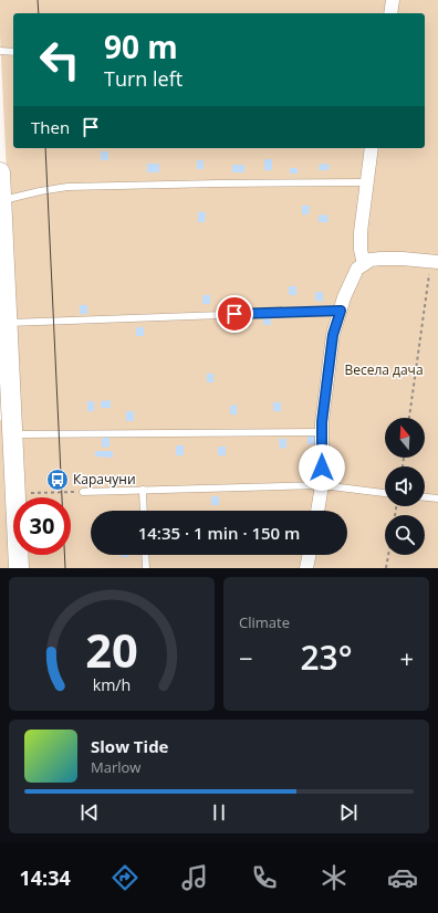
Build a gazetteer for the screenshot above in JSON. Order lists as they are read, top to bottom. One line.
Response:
{"parks":["Весела дача"],"places":{"bus stop":["Карачуни"]},"north":"top","page":{"turn":["90 m","Turn left"],"then":"Then","limit":"30","trip":"14:35 · 1 min · 150 m","tile":"Climate","heat":["−","23°","+"],"song":["Slow Tide","Marlow"],"tabs":"14:34","gauge":["20","km/h"]}}
